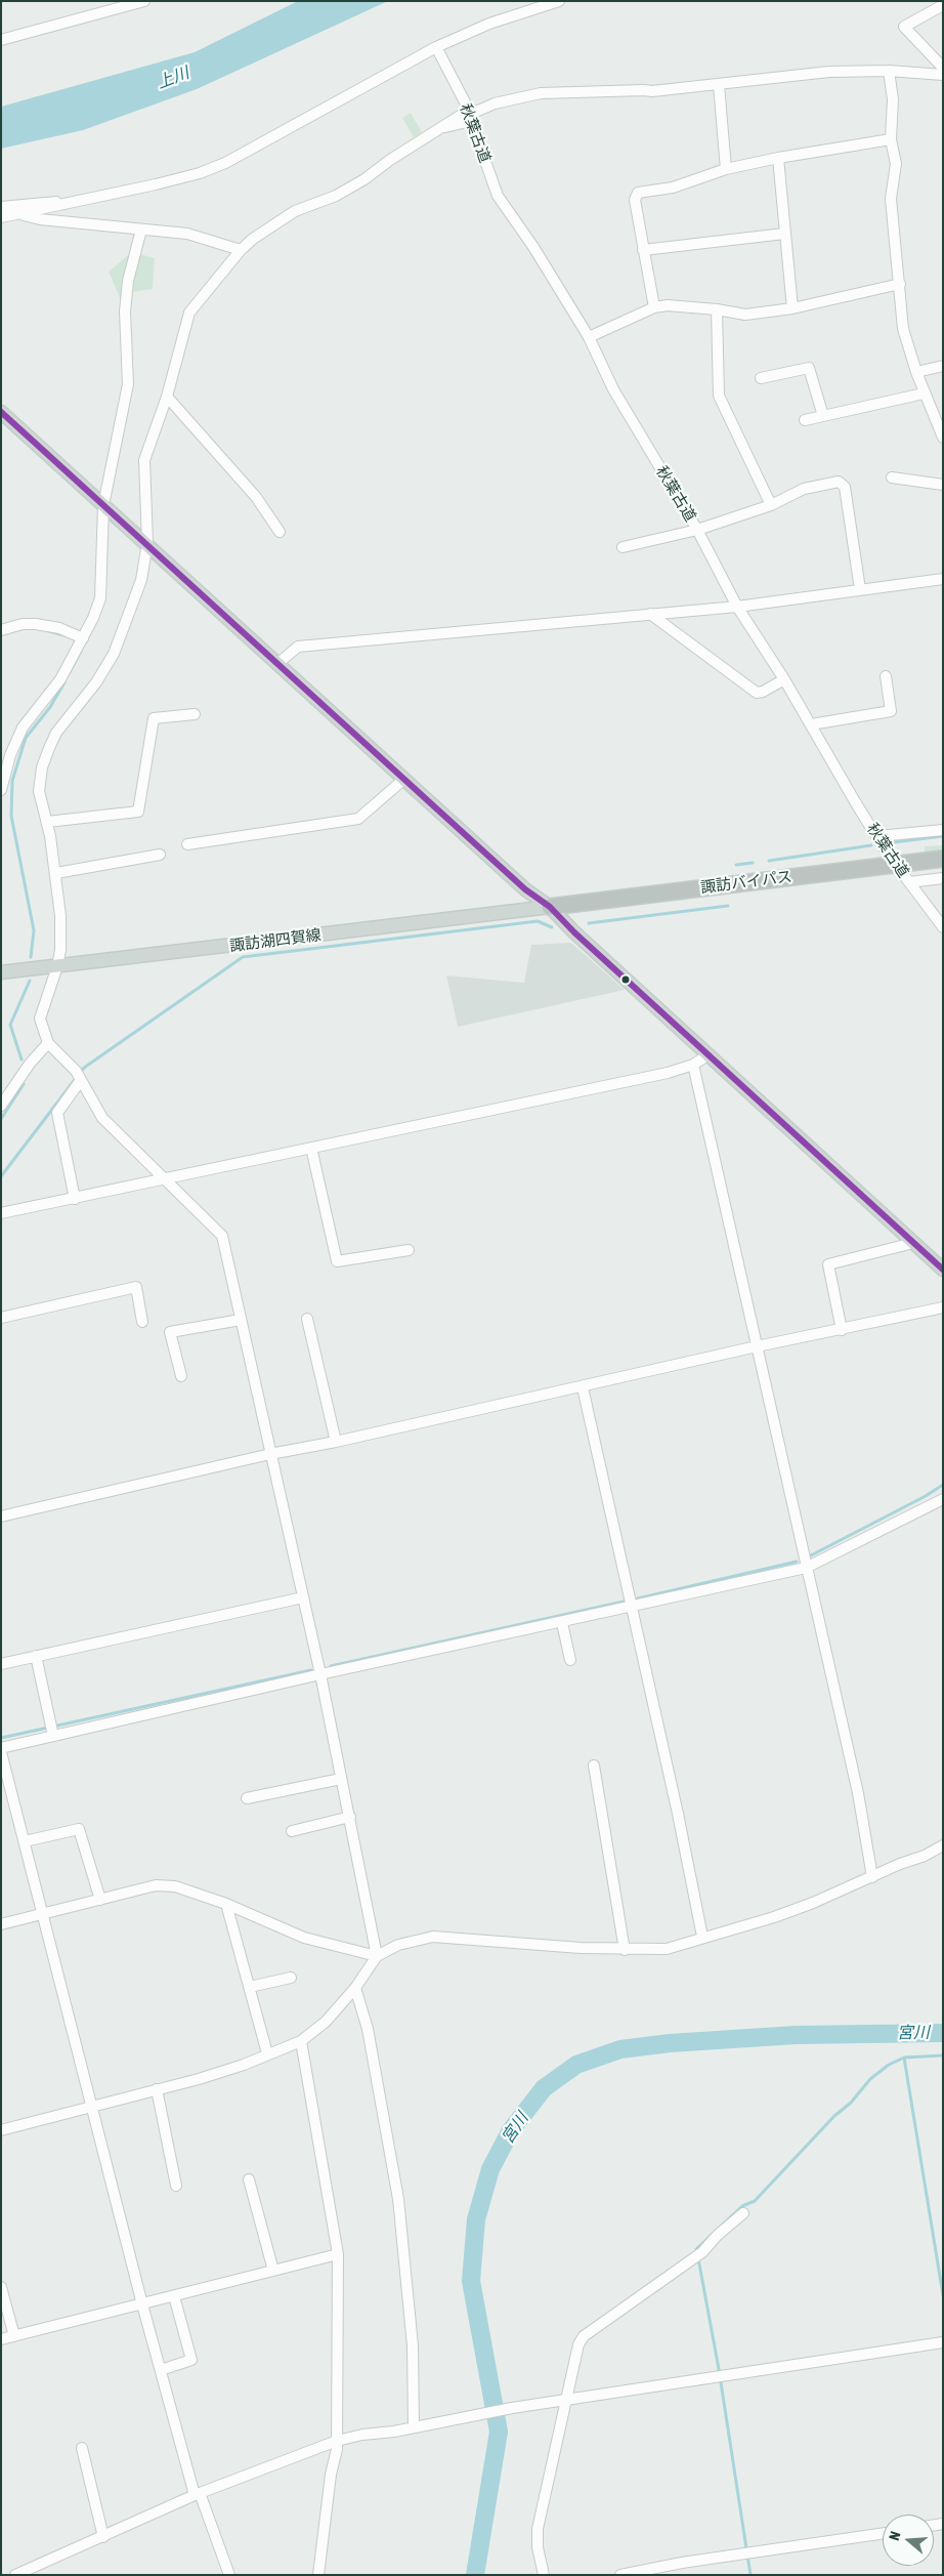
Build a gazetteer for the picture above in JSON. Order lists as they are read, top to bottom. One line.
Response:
{"streets":{"highway":["諏訪バイパス"],"main road":["諏訪湖四賀線"],"street":["秋葉古道"]},"crossings":[["秋葉古道","諏訪バイパス"],["諏訪バイパス","諏訪湖四賀線"]],"water":["上川","宮川"],"north":"left"}
